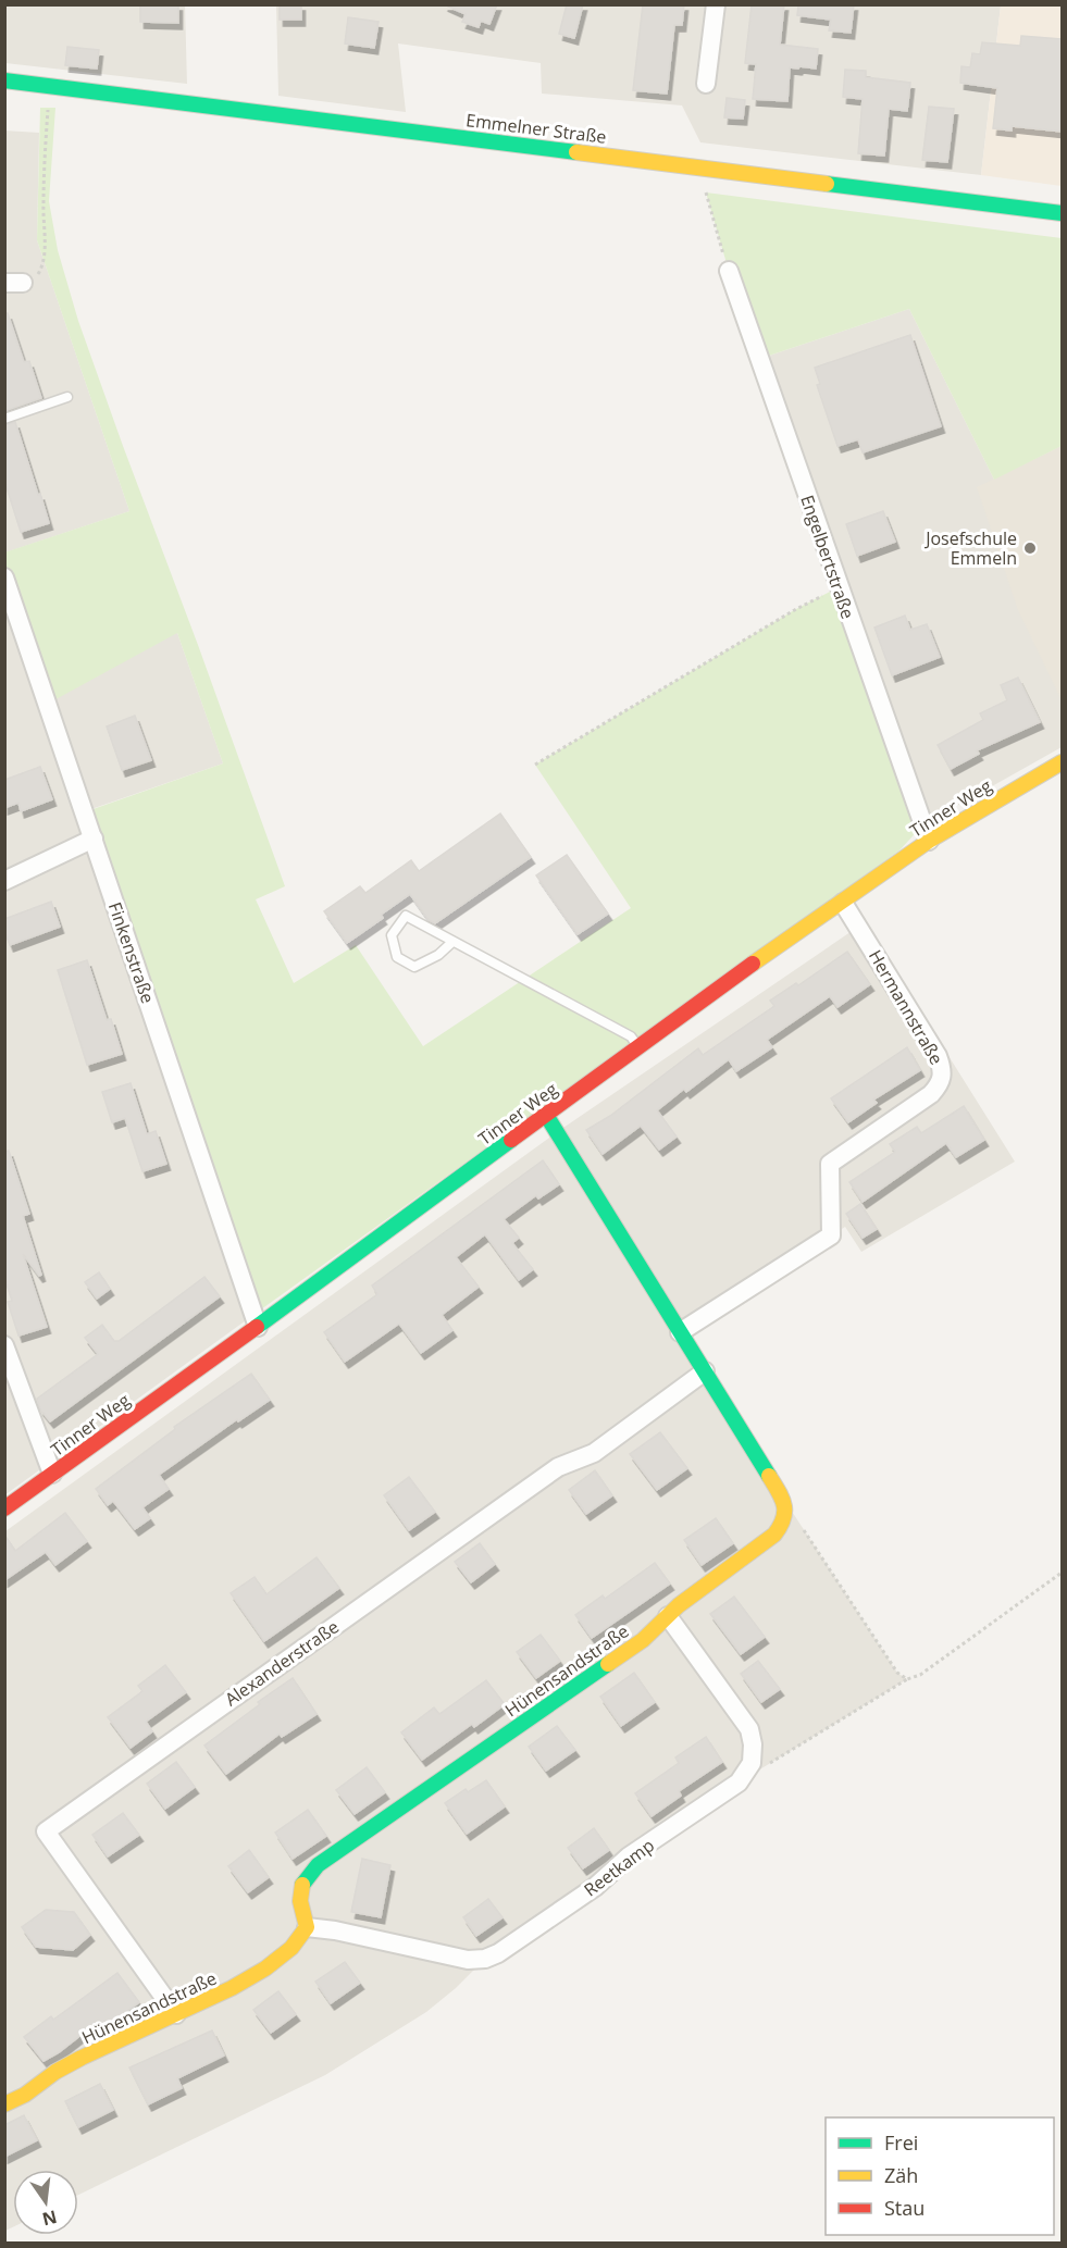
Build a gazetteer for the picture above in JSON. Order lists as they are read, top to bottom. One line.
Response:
{"streets":{"street":["Emmelner Straße","Engelbertstraße","Tinner Weg","Finkenstraße","Hermannstraße","Alexanderstraße","Hünensandstraße","Reetkamp"]},"crossings":[["Engelbertstraße","Tinner Weg"],["Tinner Weg","Finkenstraße"],["Tinner Weg","Hermannstraße"],["Alexanderstraße","Hünensandstraße"],["Hünensandstraße","Reetkamp"]],"places":["Josefschule Emmeln"],"legend":["Frei","Zäh","Stau"],"north":"bottom"}
